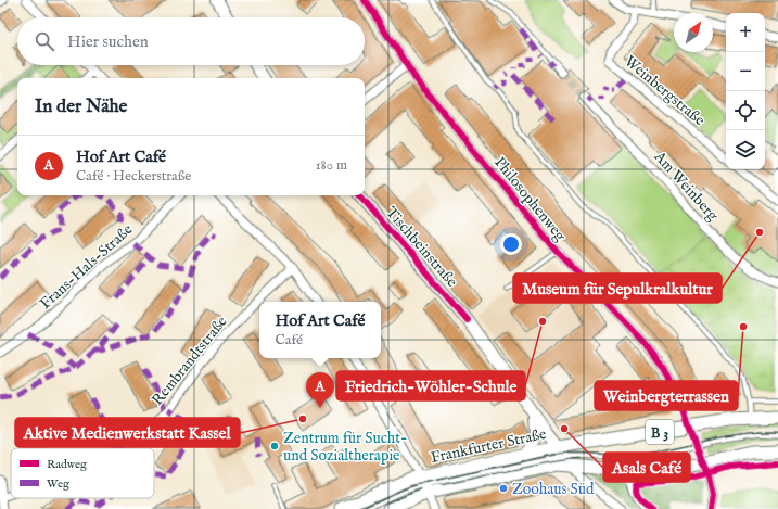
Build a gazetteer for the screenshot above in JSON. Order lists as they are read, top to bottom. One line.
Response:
{"streets":{"main road":["Tischbeinstraße","B 3","Frankfurter Straße"],"street":["Weinbergstraße","Am Weinberg","Philosophenweg","Frans-Hals-Straße","Rembrandtstraße"]},"crossings":[["Tischbeinstraße","Frankfurter Straße"]],"places":["Museum für Sepulkralkultur","Friedrich-Wöhler-Schule","Weinbergterrassen","Aktive Medienwerkstatt Kassel","Asals Café","Zentrum für Sucht- und Sozialtherapie","Zoohaus Süd"],"legend":["Radweg","Weg"],"north":"top right","page":{"map_buttons":["+","−"],"search":"Hier suchen","heading":"In der Nähe","list":[{"mark":"A","name":"Hof Art Café","note":"Café · Heckerstraße","value":"180 m"}],"popup":["Hof Art Café","Café"],"pins":"A"}}
